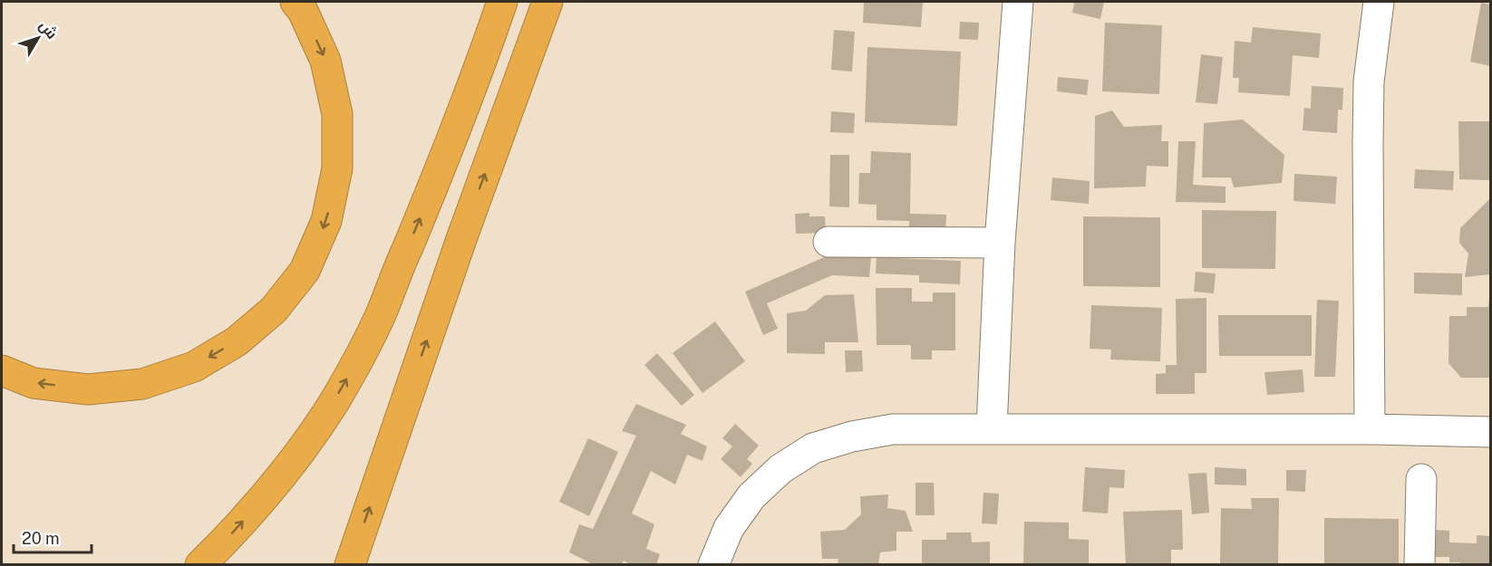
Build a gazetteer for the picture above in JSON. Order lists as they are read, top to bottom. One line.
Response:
{"scale_bar":"20 m","north":"top right"}
